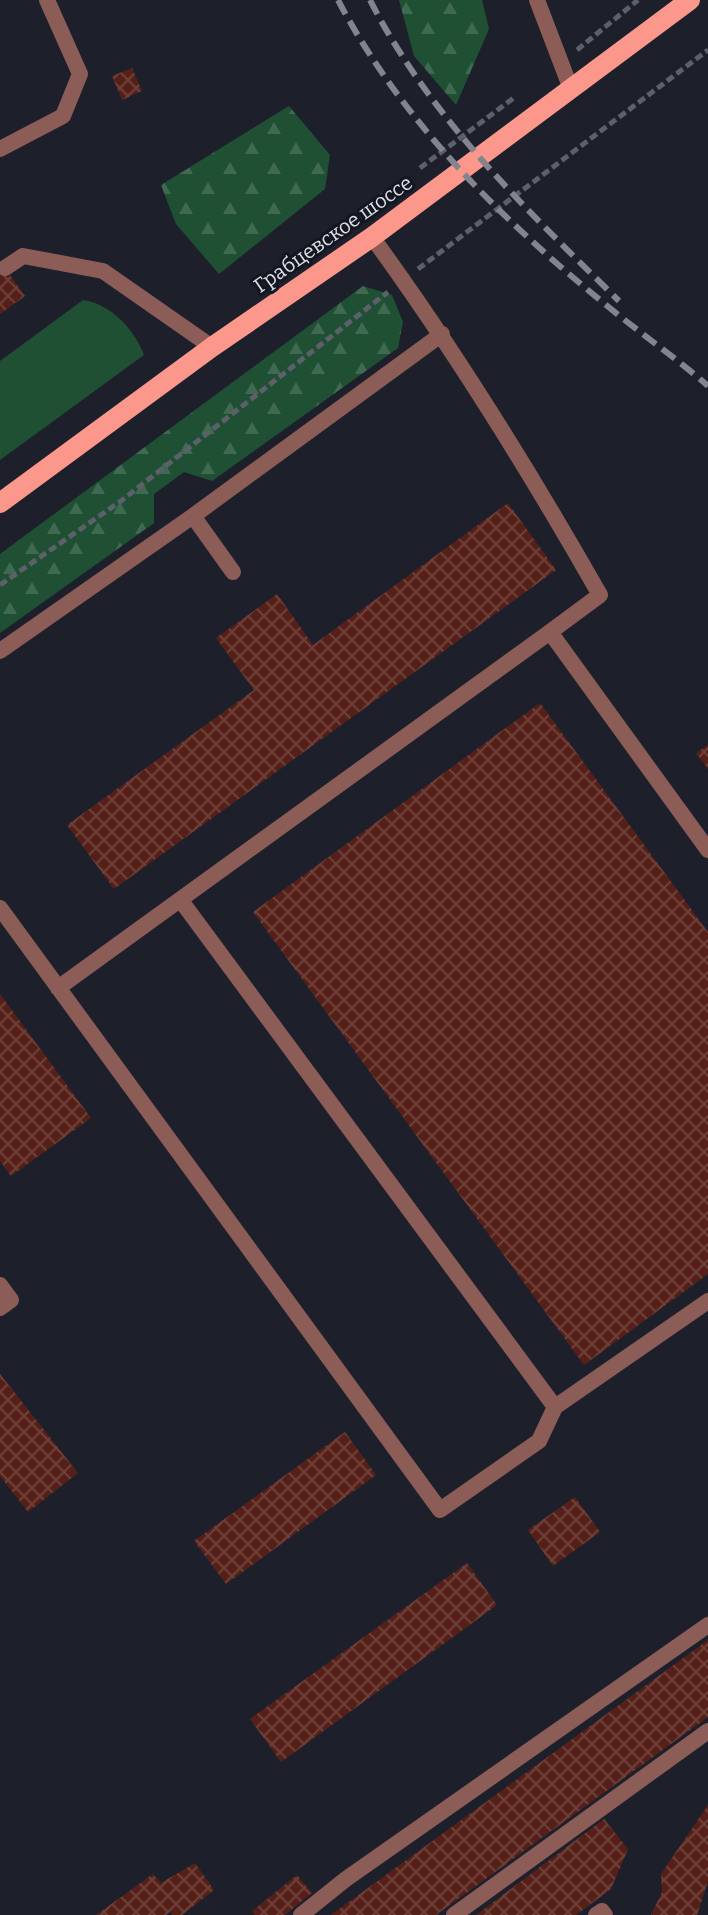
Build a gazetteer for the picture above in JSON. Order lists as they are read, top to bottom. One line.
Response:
{"streets":{"main road":["Грабцевское шоссе"]}}
